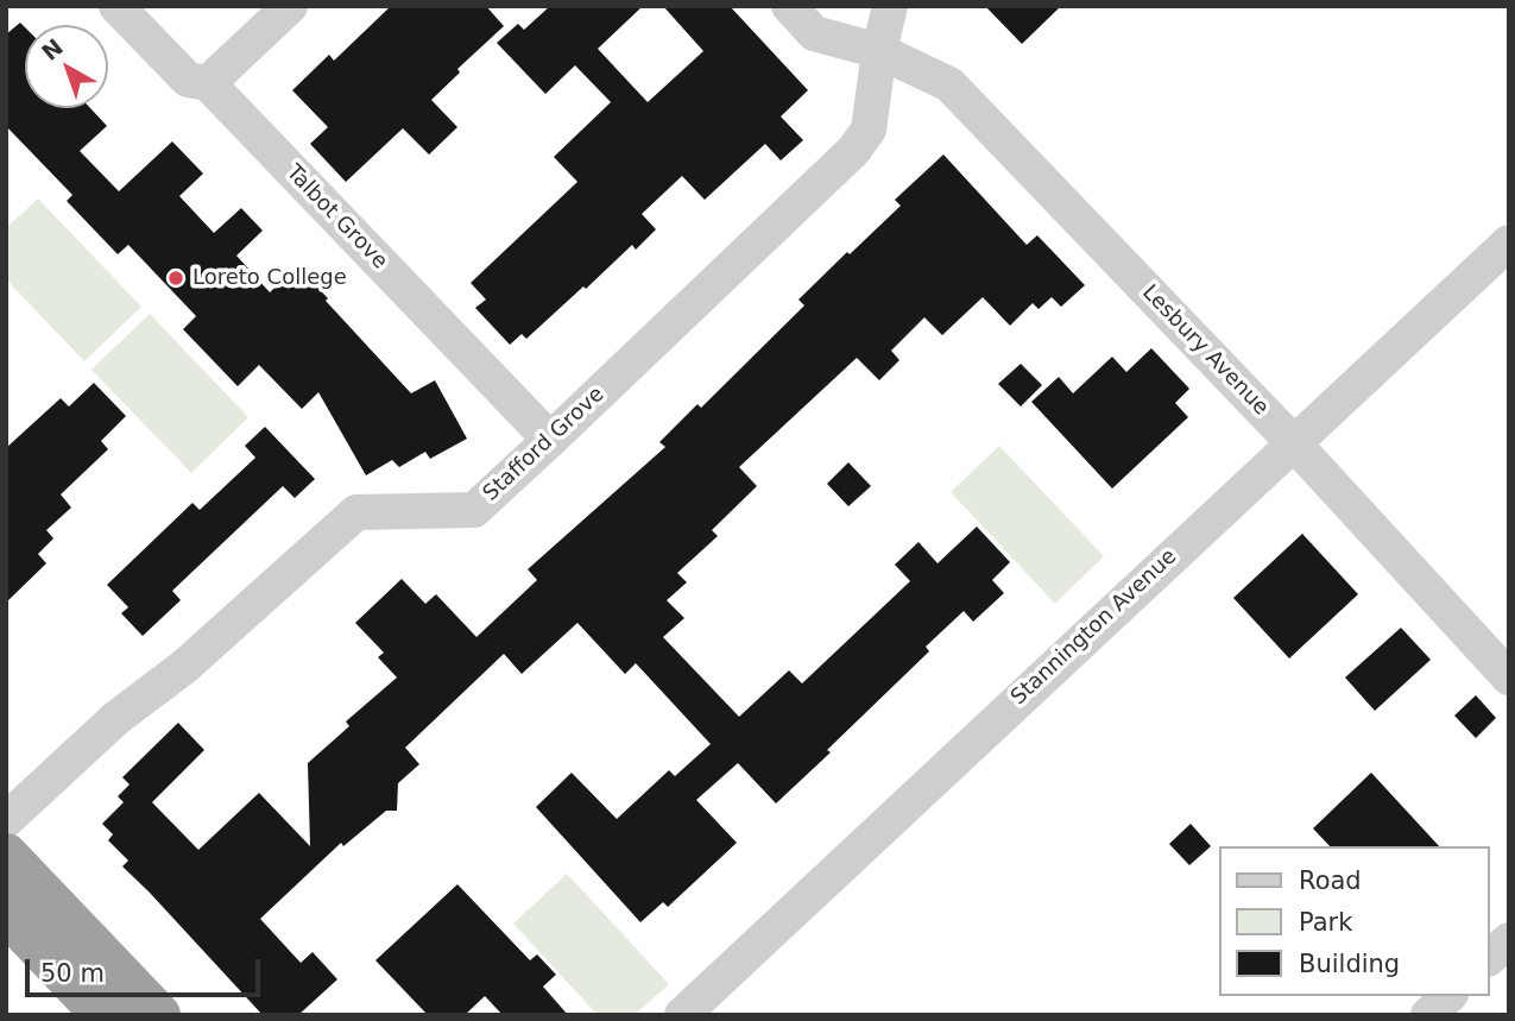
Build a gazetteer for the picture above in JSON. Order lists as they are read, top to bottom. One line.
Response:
{"streets":{"street":["Talbot Grove","Lesbury Avenue","Stafford Grove","Stannington Avenue"]},"crossings":[["Talbot Grove","Stafford Grove"],["Lesbury Avenue","Stafford Grove"],["Lesbury Avenue","Stannington Avenue"]],"places":["Loreto College"],"legend":["Road","Park","Building"],"scale_bar":"50 m","north":"top left"}
